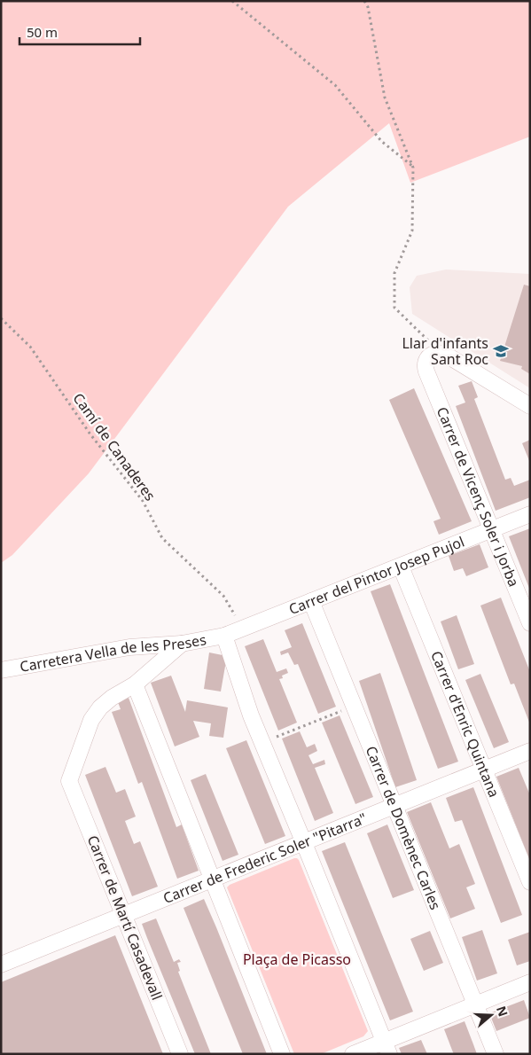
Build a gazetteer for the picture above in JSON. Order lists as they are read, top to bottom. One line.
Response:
{"streets":{"street":["Carrer de Vicenç Soler i Jorba","Carrer del Pintor Josep Pujol","Carretera Vella de les Preses","Carrer d'Enric Quintana","Carrer de Domènec Carles","Carrer de Frederic Soler \"Pitarra\"","Carrer de Martí Casadevall"],"path":["Camí de Canaderes"]},"crossings":[["Camí de Canaderes","Carrer del Pintor Josep Pujol"],["Carrer de Vicenç Soler i Jorba","Carrer del Pintor Josep Pujol"],["Carrer del Pintor Josep Pujol","Carretera Vella de les Preses"],["Carrer del Pintor Josep Pujol","Carrer d'Enric Quintana"],["Carrer del Pintor Josep Pujol","Carrer de Domènec Carles"],["Carrer d'Enric Quintana","Carrer de Frederic Soler \"Pitarra\""],["Carrer de Domènec Carles","Carrer de Frederic Soler \"Pitarra\""],["Carrer de Frederic Soler \"Pitarra\"","Carrer de Martí Casadevall"]],"parks":["Plaça de Picasso"],"places":{"school or university":["Llar d'infants Sant Roc"]},"scale_bar":"50 m","north":"right"}
